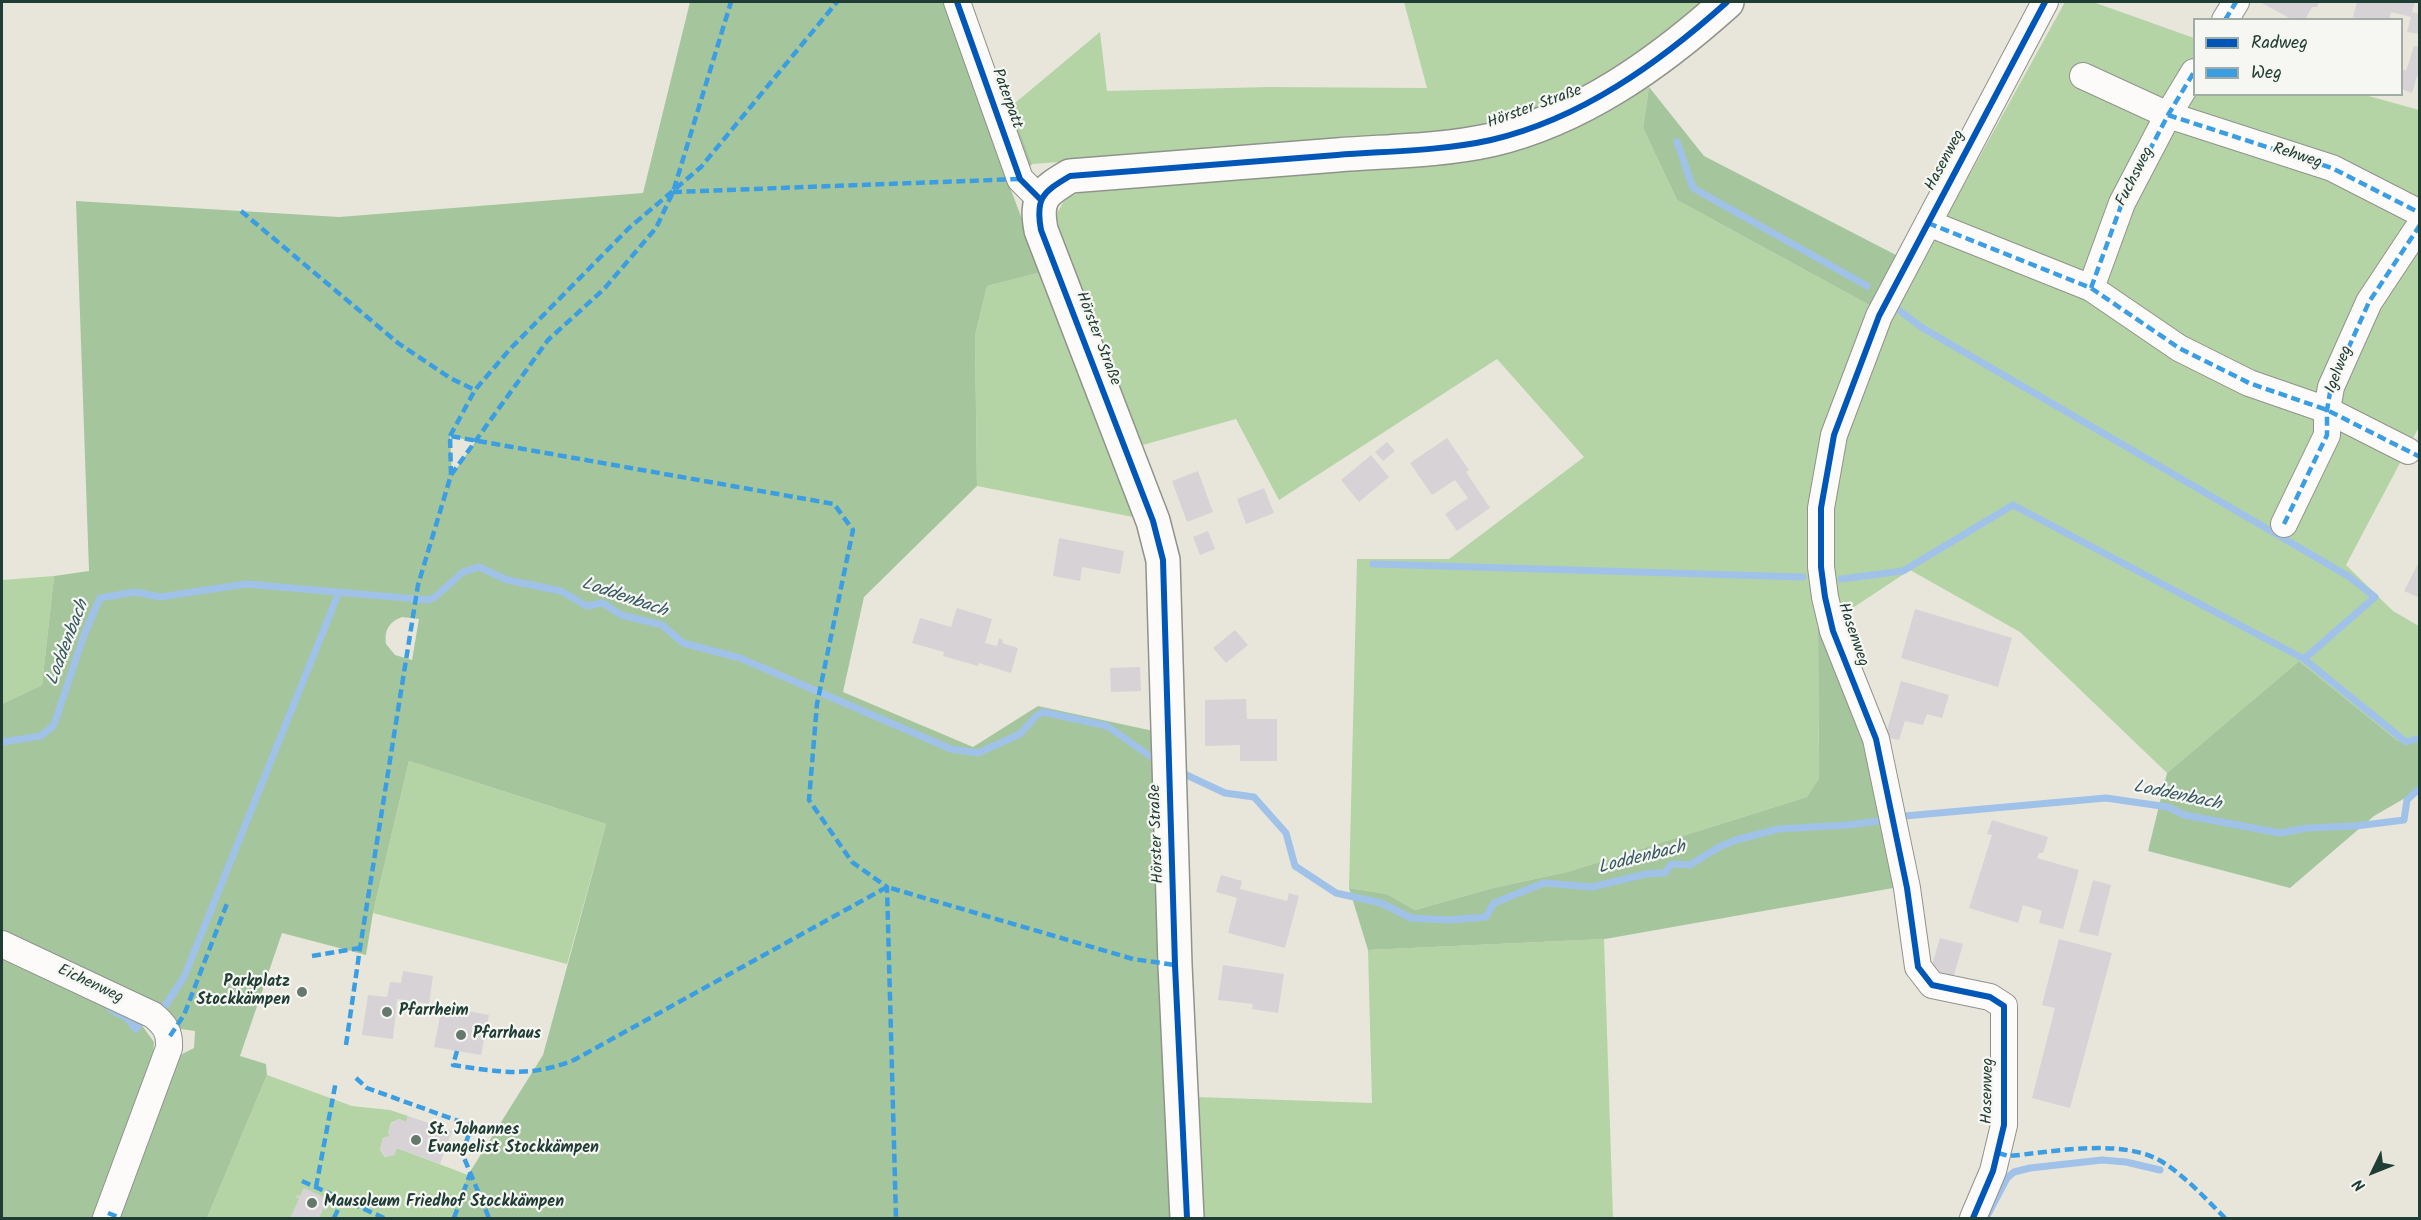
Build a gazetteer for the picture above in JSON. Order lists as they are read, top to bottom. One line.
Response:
{"streets":{"street":["Paterpatt","Hörster Straße","Rehweg","Hasenweg","Fuchsweg","Igelweg","Eichenweg"]},"crossings":[["Paterpatt","Hörster Straße"],["Rehweg","Fuchsweg"]],"water":["Loddenbach"],"places":["Parkplatz Stockkämpen","Pfarrheim","Pfarrhaus","St. Johannes Evangelist Stockkämpen","Mausoleum Friedhof Stockkämpen"],"legend":["Radweg","Weg"],"north":"bottom left"}
